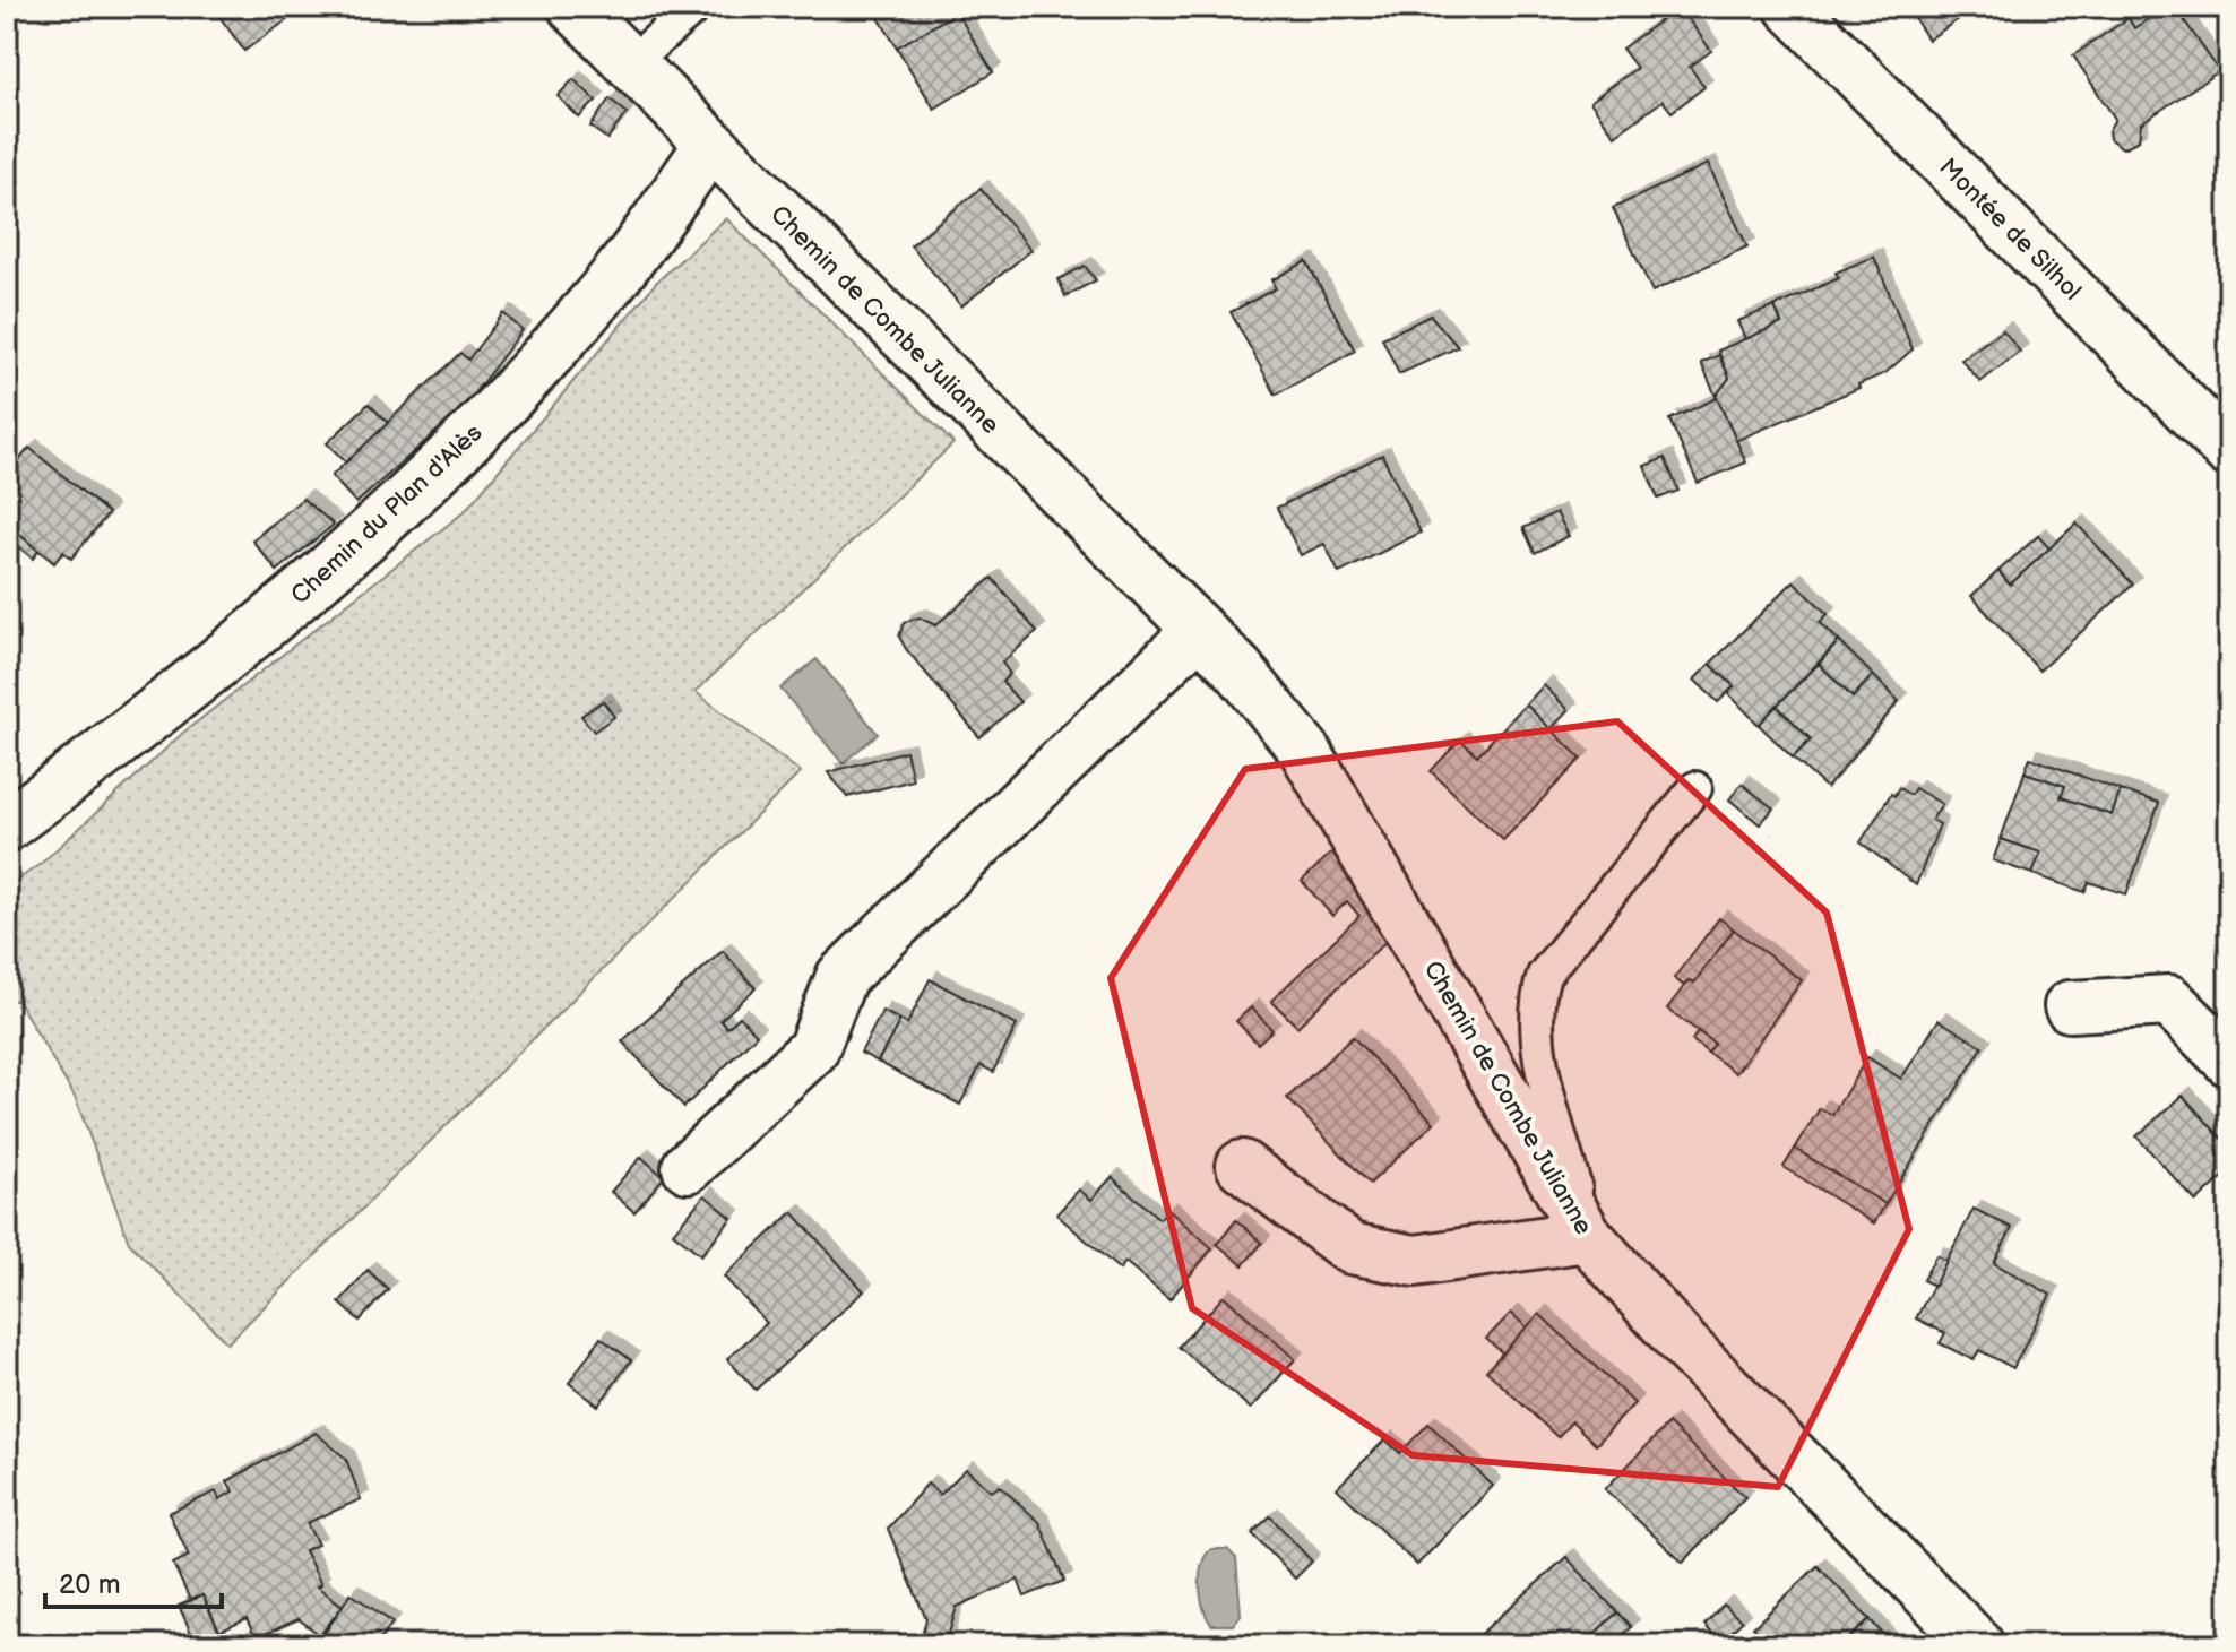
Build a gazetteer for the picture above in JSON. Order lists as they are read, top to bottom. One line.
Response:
{"streets":{"street":["Montée de Silhol","Chemin de Combe Julianne","Chemin du Plan d'Alès"]},"crossings":[["Chemin de Combe Julianne","Chemin du Plan d'Alès"]],"scale_bar":"20 m"}
